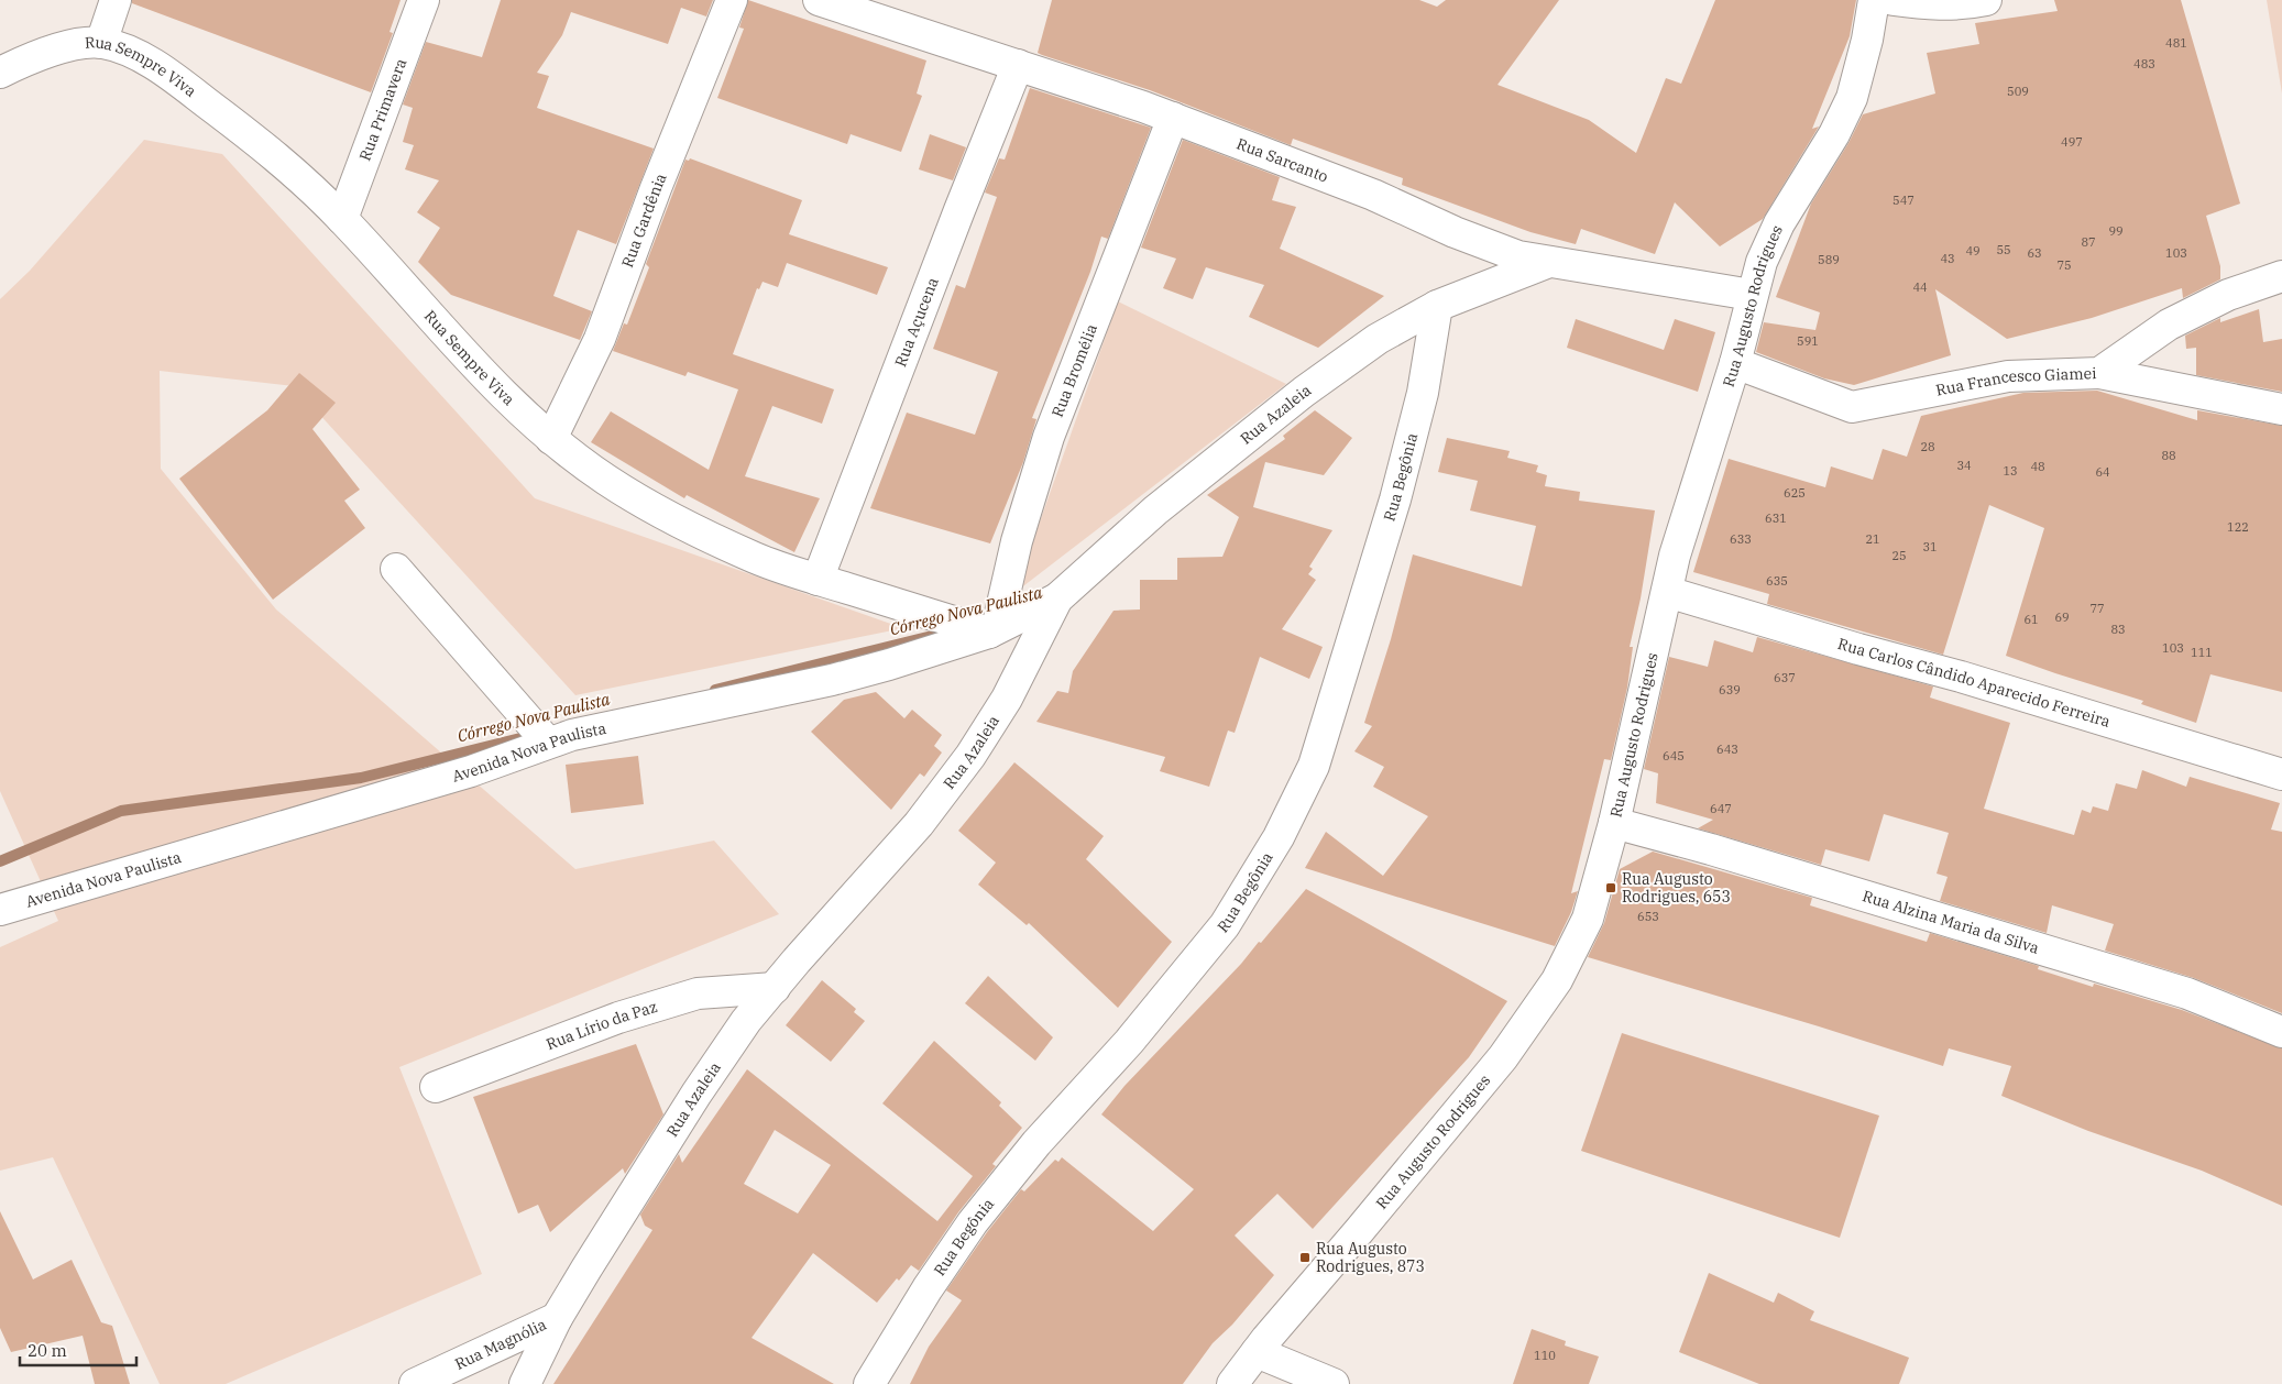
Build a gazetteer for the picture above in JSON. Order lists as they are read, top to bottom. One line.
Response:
{"streets":{"street":["Rua Sempre Viva","Rua Primavera","Rua Sarcanto","Rua Gardênia","Rua Augusto Rodrigues","Rua Açucena","Rua Bromélia","Rua Francesco Giamei","Rua Azaleia","Rua Begônia","Rua Carlos Cândido Aparecido Ferreira","Avenida Nova Paulista","Rua Alzina Maria da Silva","Rua Lírio da Paz","Rua Magnólia"]},"crossings":[["Rua Sempre Viva","Rua Primavera"],["Rua Sempre Viva","Rua Gardênia"],["Rua Sempre Viva","Rua Açucena"],["Rua Sempre Viva","Rua Bromélia"],["Rua Sempre Viva","Avenida Nova Paulista"],["Rua Sarcanto","Rua Augusto Rodrigues"],["Rua Sarcanto","Rua Açucena"],["Rua Sarcanto","Rua Bromélia"],["Rua Sarcanto","Rua Azaleia"],["Rua Augusto Rodrigues","Rua Francesco Giamei"],["Rua Augusto Rodrigues","Rua Carlos Cândido Aparecido Ferreira"],["Rua Augusto Rodrigues","Rua Alzina Maria da Silva"],["Rua Bromélia","Avenida Nova Paulista"],["Rua Azaleia","Rua Begônia"],["Rua Azaleia","Avenida Nova Paulista"],["Rua Azaleia","Rua Lírio da Paz"],["Rua Azaleia","Rua Magnólia"]],"water":["Córrego Nova Paulista"],"places":{"transit":["Rua Augusto Rodrigues, 653","Rua Augusto Rodrigues, 873"]},"house_numbers":["481","483","509","497","547","99","87","55","49","63","103","43","589","75","44","591","28","88","34","48","13","64","625","631","122","633","21","31","25","635","77","69","61","83","103","111","637","639","643","645","647","653","110"],"scale_bar":"20 m"}
